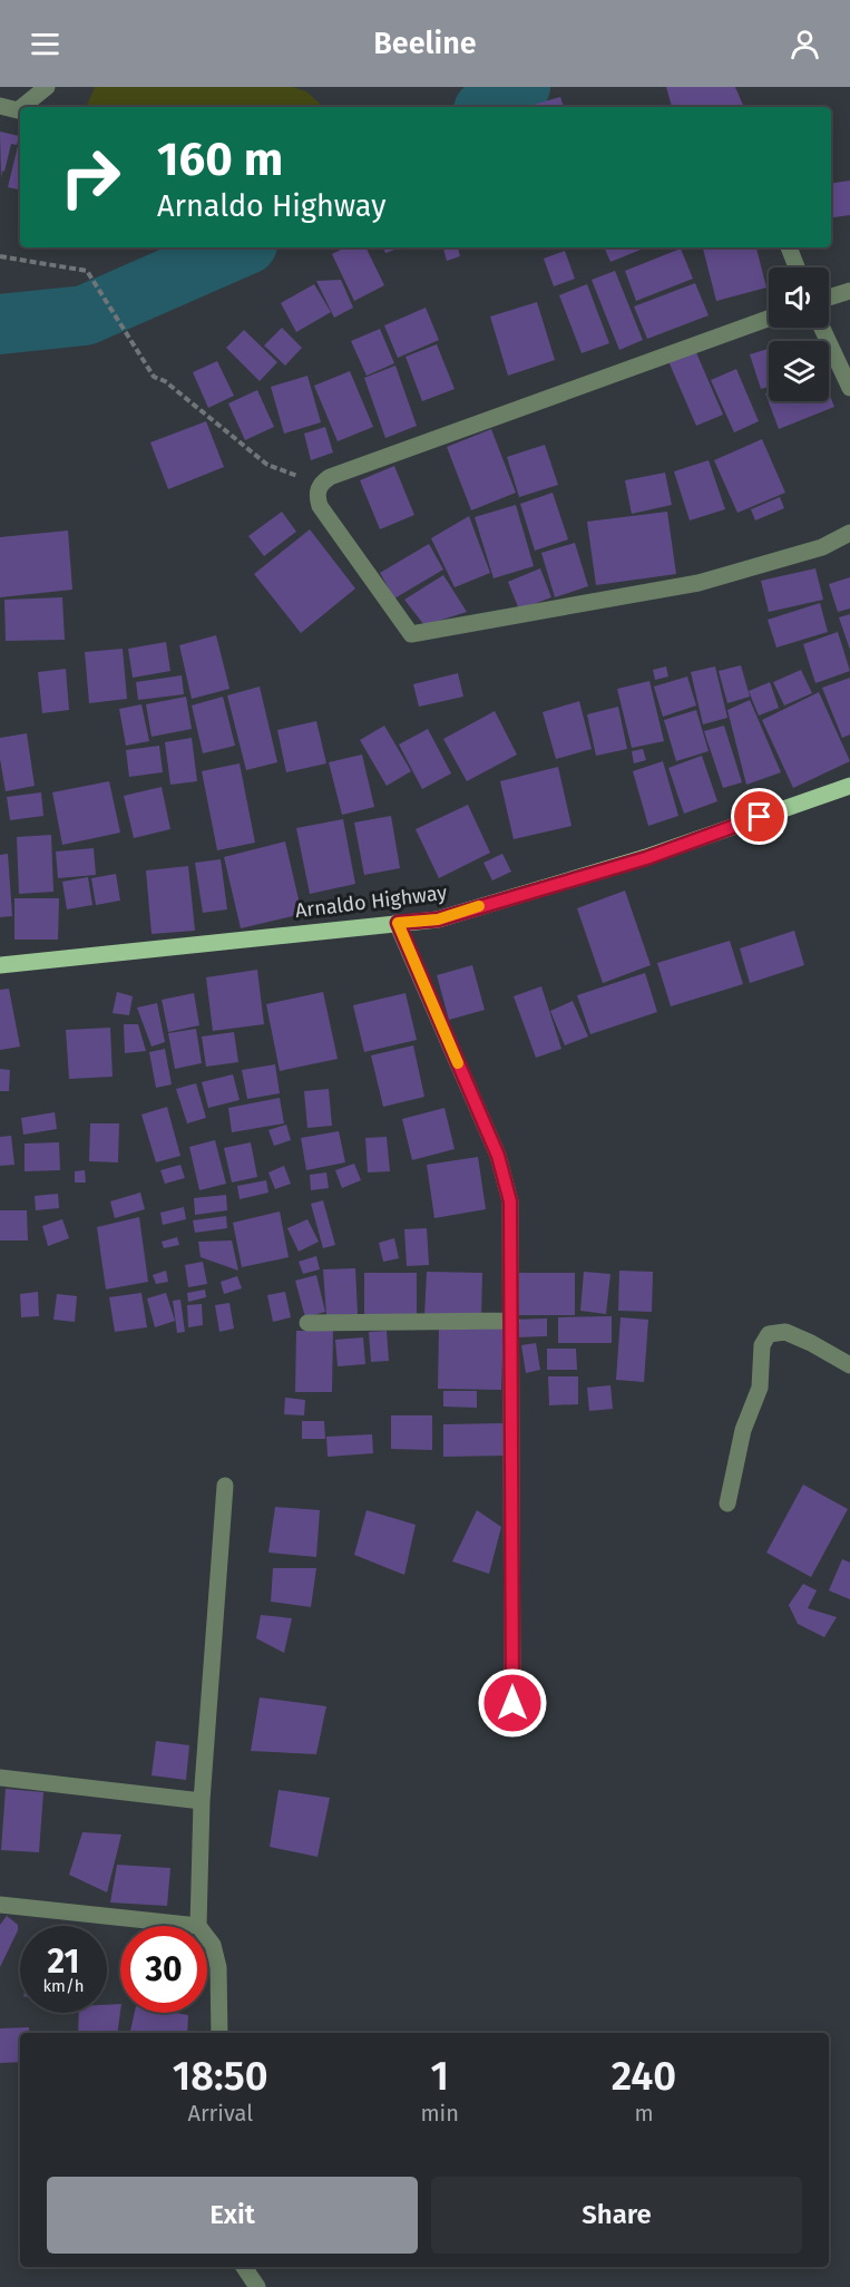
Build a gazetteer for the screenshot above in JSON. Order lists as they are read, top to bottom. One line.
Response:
{"streets":{"main road":["Arnaldo Highway"]},"page":{"header":"Beeline","turn":["160 m","Arnaldo Highway"],"speed":"21 km/h","limit":"30","eta":["18:50","Arrival","1","min","240","m"],"buttons":["Exit","Share"]}}
